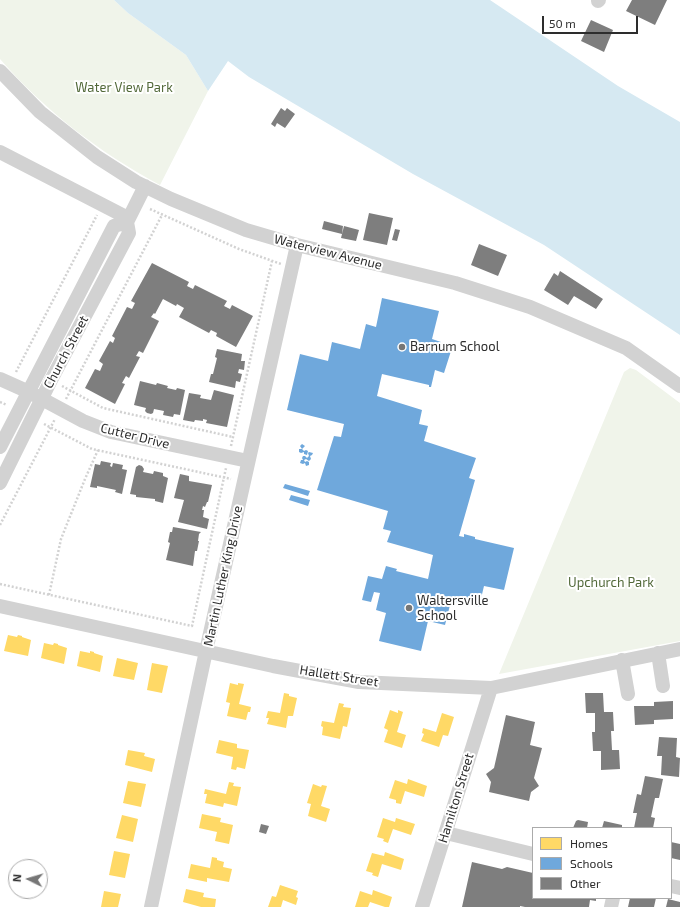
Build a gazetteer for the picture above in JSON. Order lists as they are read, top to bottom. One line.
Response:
{"streets":{"street":["Waterview Avenue","Church Street","Cutter Drive","Martin Luther King Drive","Hallett Street","Hamilton Street"]},"crossings":[["Waterview Avenue","Church Street"],["Waterview Avenue","Martin Luther King Drive"],["Church Street","Cutter Drive"],["Cutter Drive","Martin Luther King Drive"],["Martin Luther King Drive","Hallett Street"],["Hallett Street","Hamilton Street"]],"parks":["Water View Park","Upchurch Park"],"places":["Barnum School","Waltersville School"],"legend":["Homes","Schools","Other"],"scale_bar":"50 m","north":"left"}
